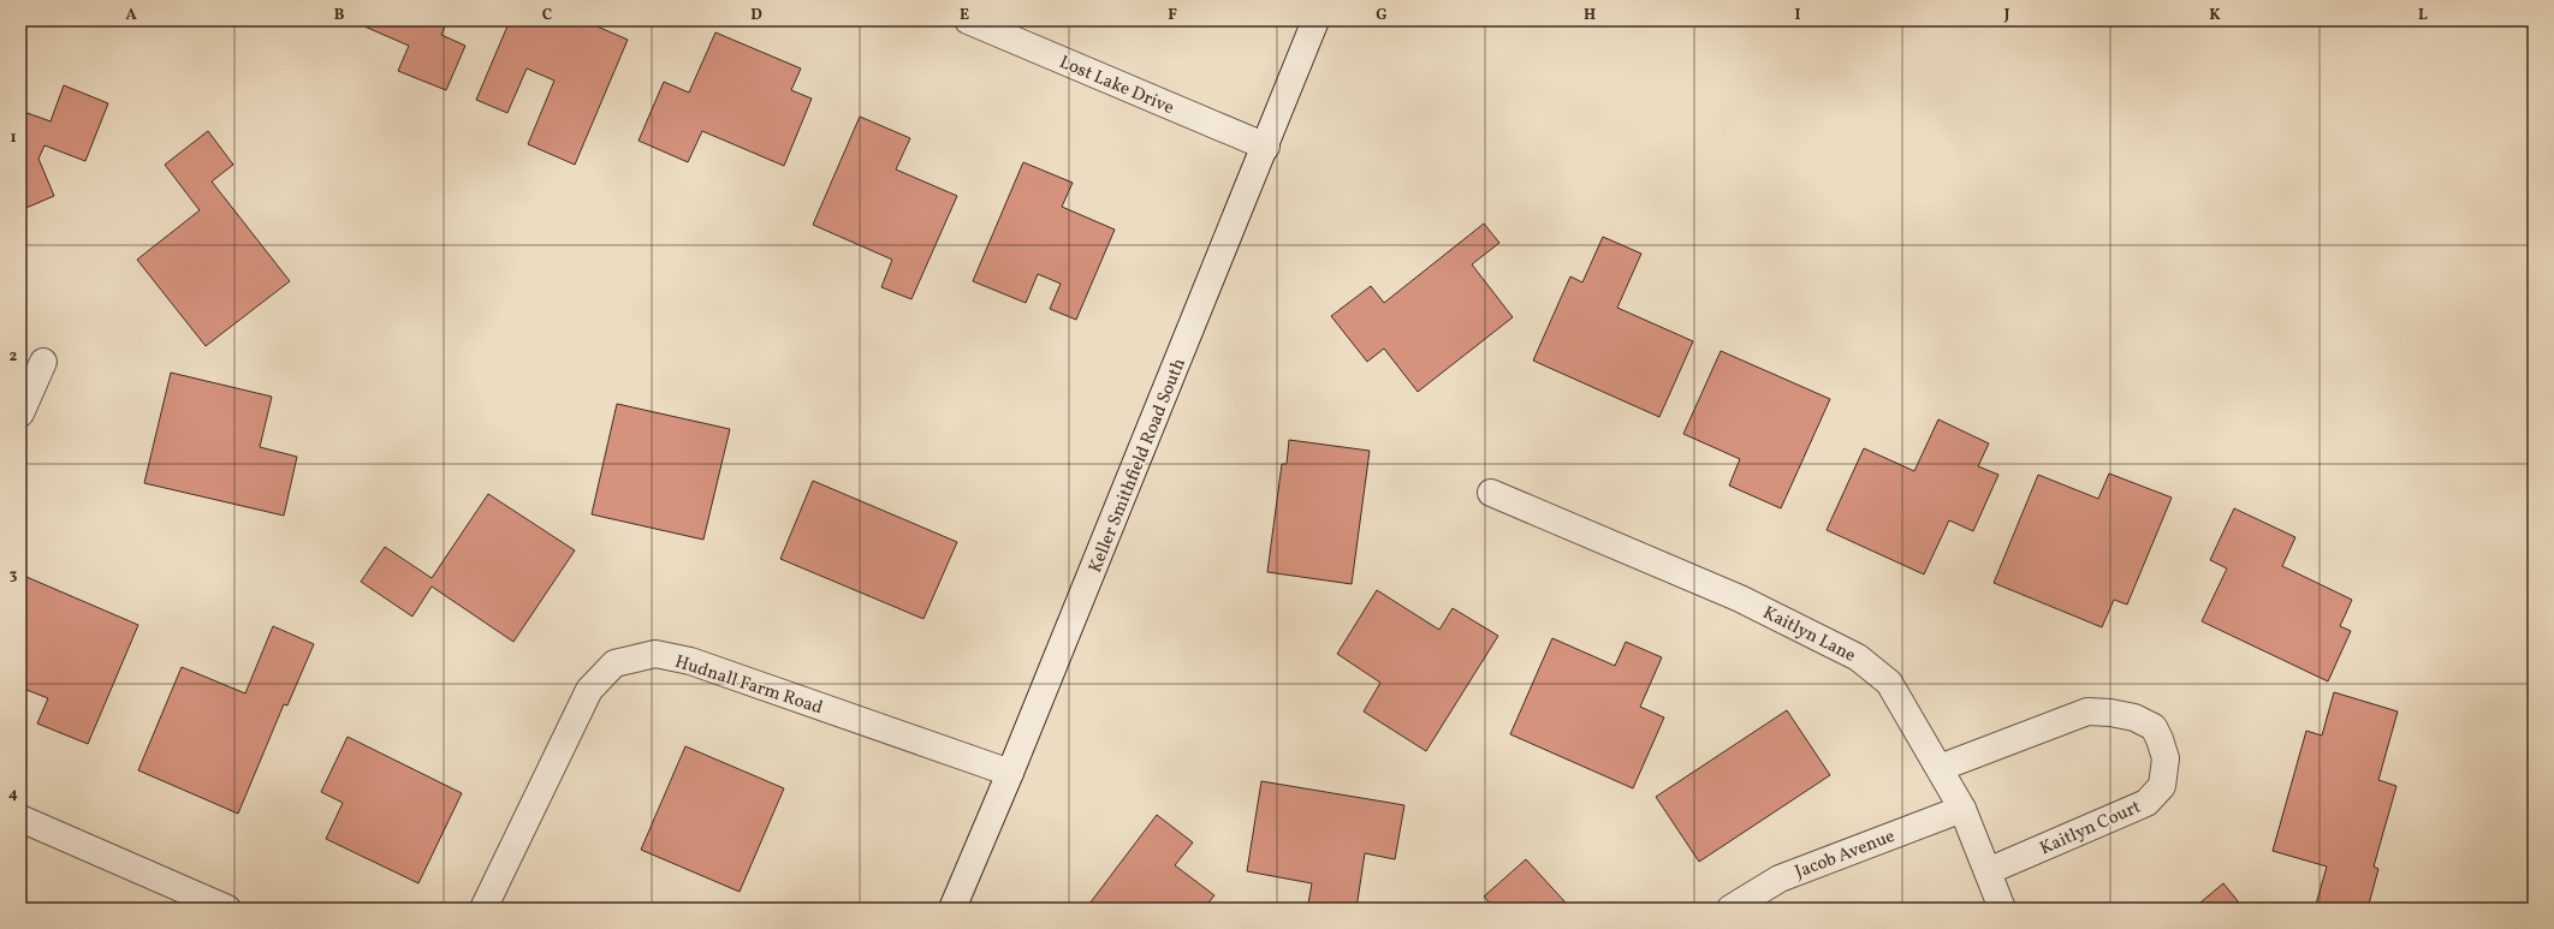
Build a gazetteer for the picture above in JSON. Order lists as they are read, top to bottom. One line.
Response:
{"streets":{"street":["Lost Lake Drive","Keller Smithfield Road South","Kaitlyn Lane","Hudnall Farm Road","Kaitlyn Court","Jacob Avenue"]},"crossings":[["Lost Lake Drive","Keller Smithfield Road South"],["Keller Smithfield Road South","Hudnall Farm Road"],["Kaitlyn Lane","Kaitlyn Court"],["Kaitlyn Lane","Jacob Avenue"]],"grid":{"columns":["A","B","C","D","E","F","G","H","I","J","K","L"],"rows":["1","2","3","4"]}}
